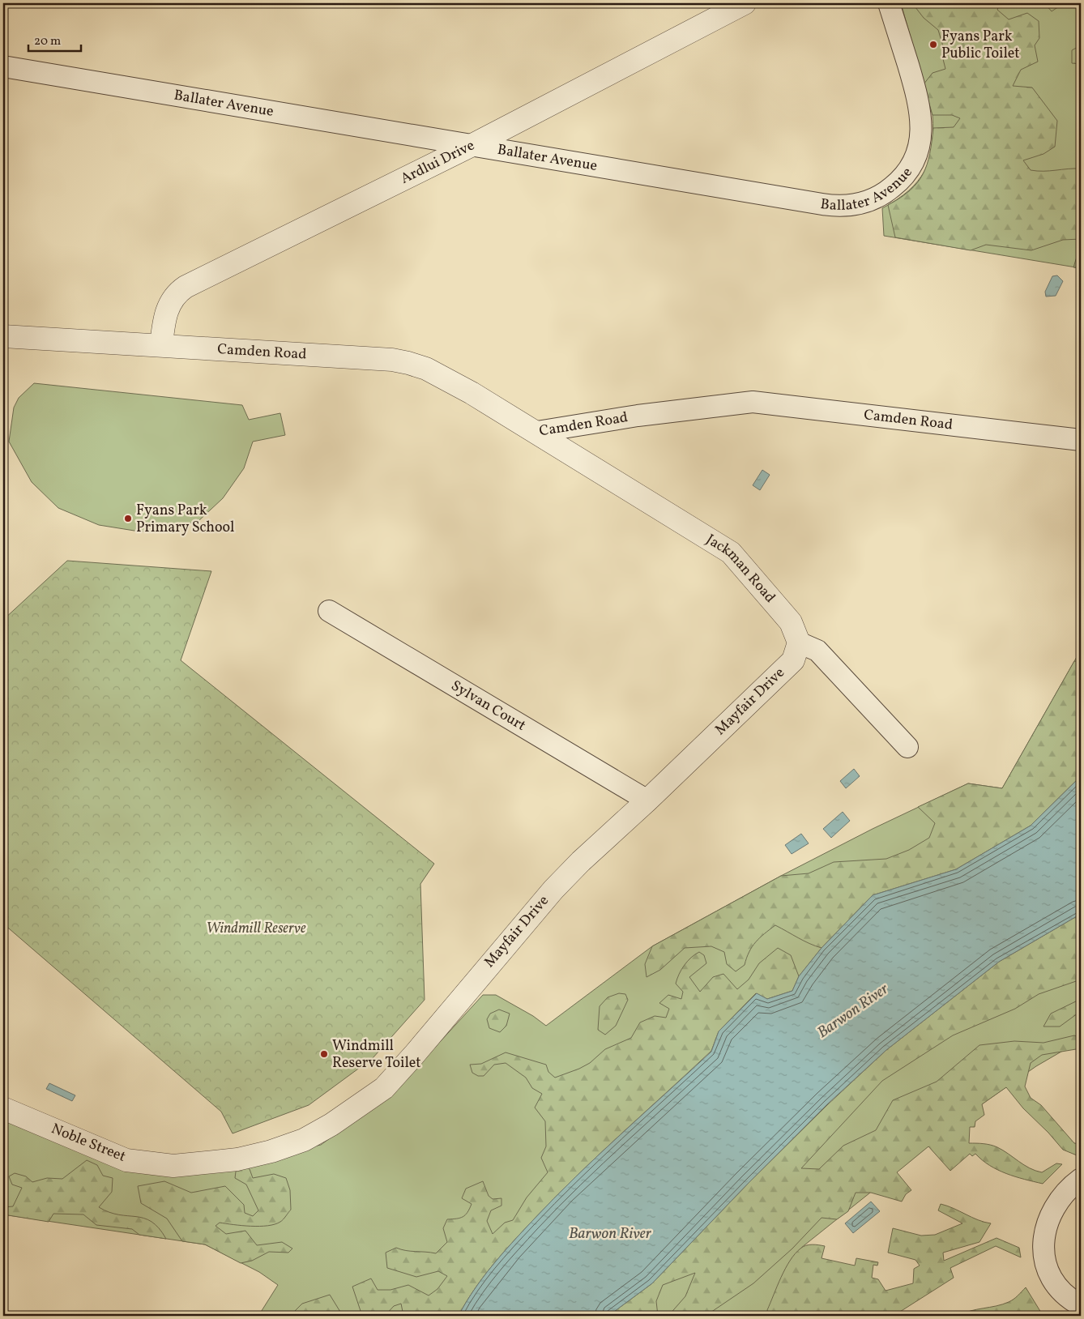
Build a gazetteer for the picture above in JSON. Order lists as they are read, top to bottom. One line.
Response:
{"streets":{"street":["Ballater Avenue","Ardlui Drive","Camden Road","Jackman Road","Mayfair Drive","Sylvan Court","Noble Street"]},"crossings":[["Ballater Avenue","Ardlui Drive"],["Ardlui Drive","Camden Road"],["Camden Road","Jackman Road"],["Jackman Road","Mayfair Drive"],["Mayfair Drive","Sylvan Court"],["Mayfair Drive","Noble Street"]],"water":["Barwon River"],"parks":["Windmill Reserve"],"places":["Fyans Park Public Toilet","Fyans Park Primary School","Windmill Reserve Toilet"],"scale_bar":"20 m"}
